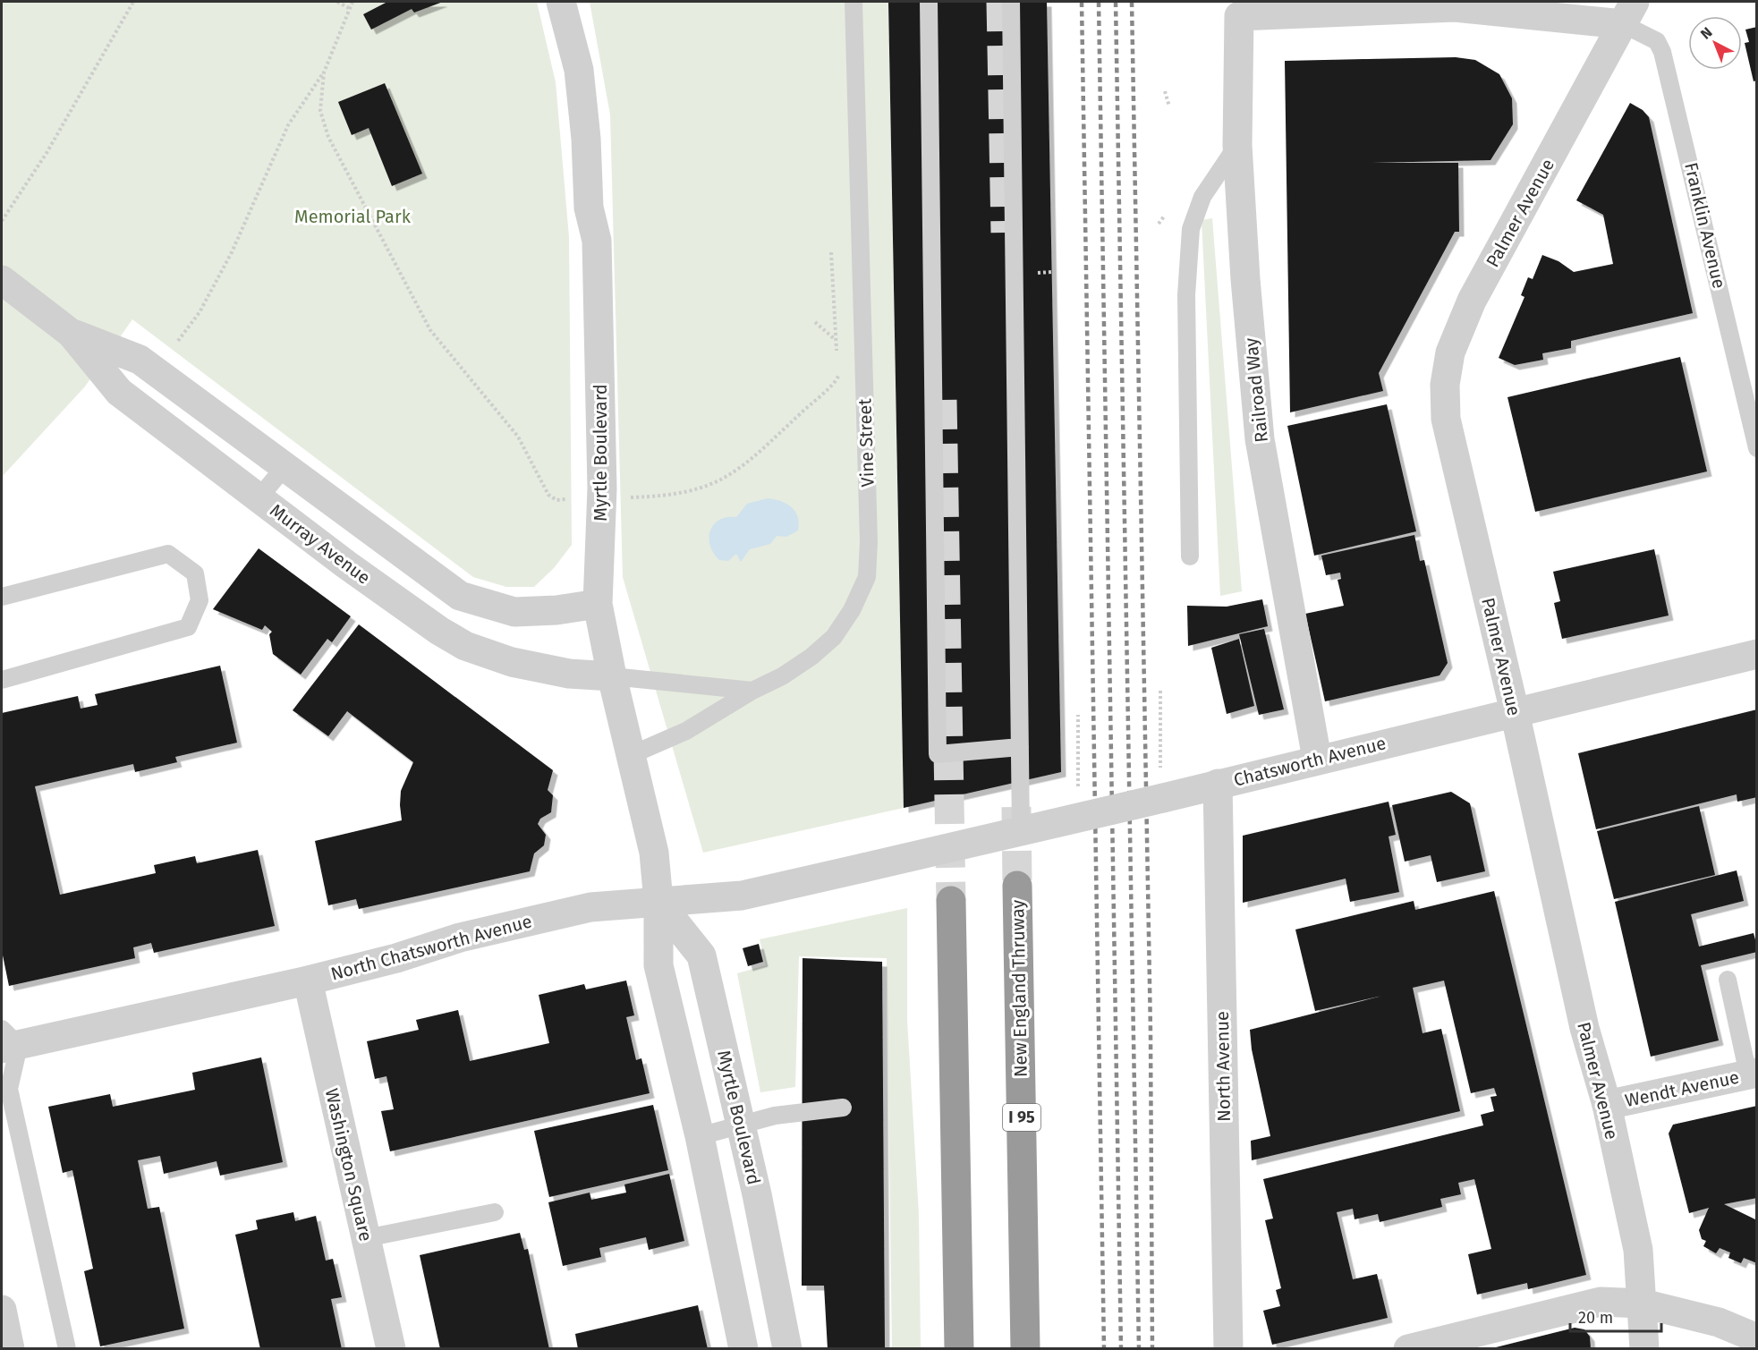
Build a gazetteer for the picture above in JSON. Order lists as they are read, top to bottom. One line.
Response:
{"streets":{"highway":["New England Thruway","I 95"],"street":["Palmer Avenue","Railroad Way","Myrtle Boulevard","Murray Avenue","Chatsworth Avenue","North Chatsworth Avenue","North Avenue","Wendt Avenue","Washington Square"],"lane":["Franklin Avenue","Vine Street"]},"crossings":[["Palmer Avenue","Franklin Avenue"],["Palmer Avenue","Chatsworth Avenue"],["Palmer Avenue","Wendt Avenue"],["Railroad Way","Chatsworth Avenue"],["Vine Street","Myrtle Boulevard"],["Myrtle Boulevard","Murray Avenue"],["Myrtle Boulevard","North Chatsworth Avenue"],["Chatsworth Avenue","North Chatsworth Avenue"],["Chatsworth Avenue","North Avenue"],["North Chatsworth Avenue","Washington Square"]],"parks":["Memorial Park"],"scale_bar":"20 m","north":"top left"}
